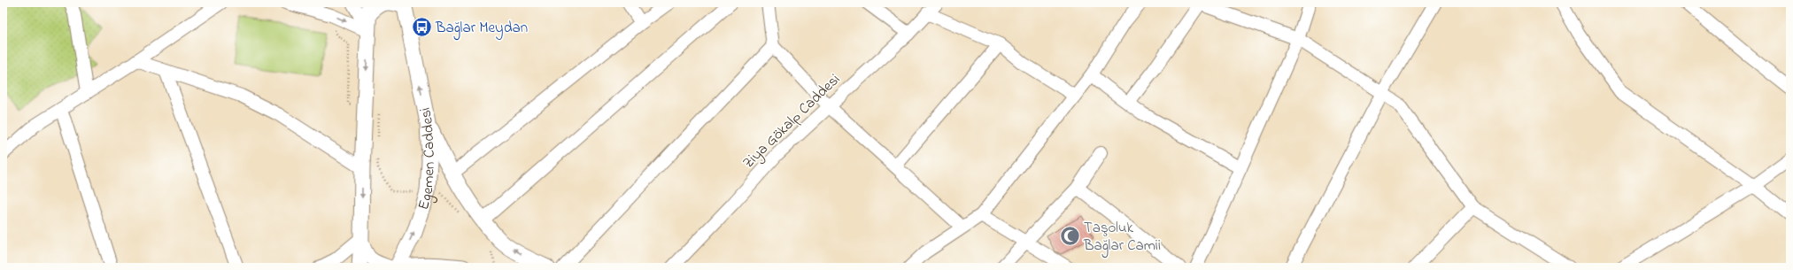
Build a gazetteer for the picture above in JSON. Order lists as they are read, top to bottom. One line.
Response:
{"streets":{"main road":["Egemen Caddesi"],"street":["Ziya Gökalp Caddesi"]},"places":{"bus stop":["Bağlar Meydan"],"mosque":["Taşoluk Bağlar Camii"]}}
